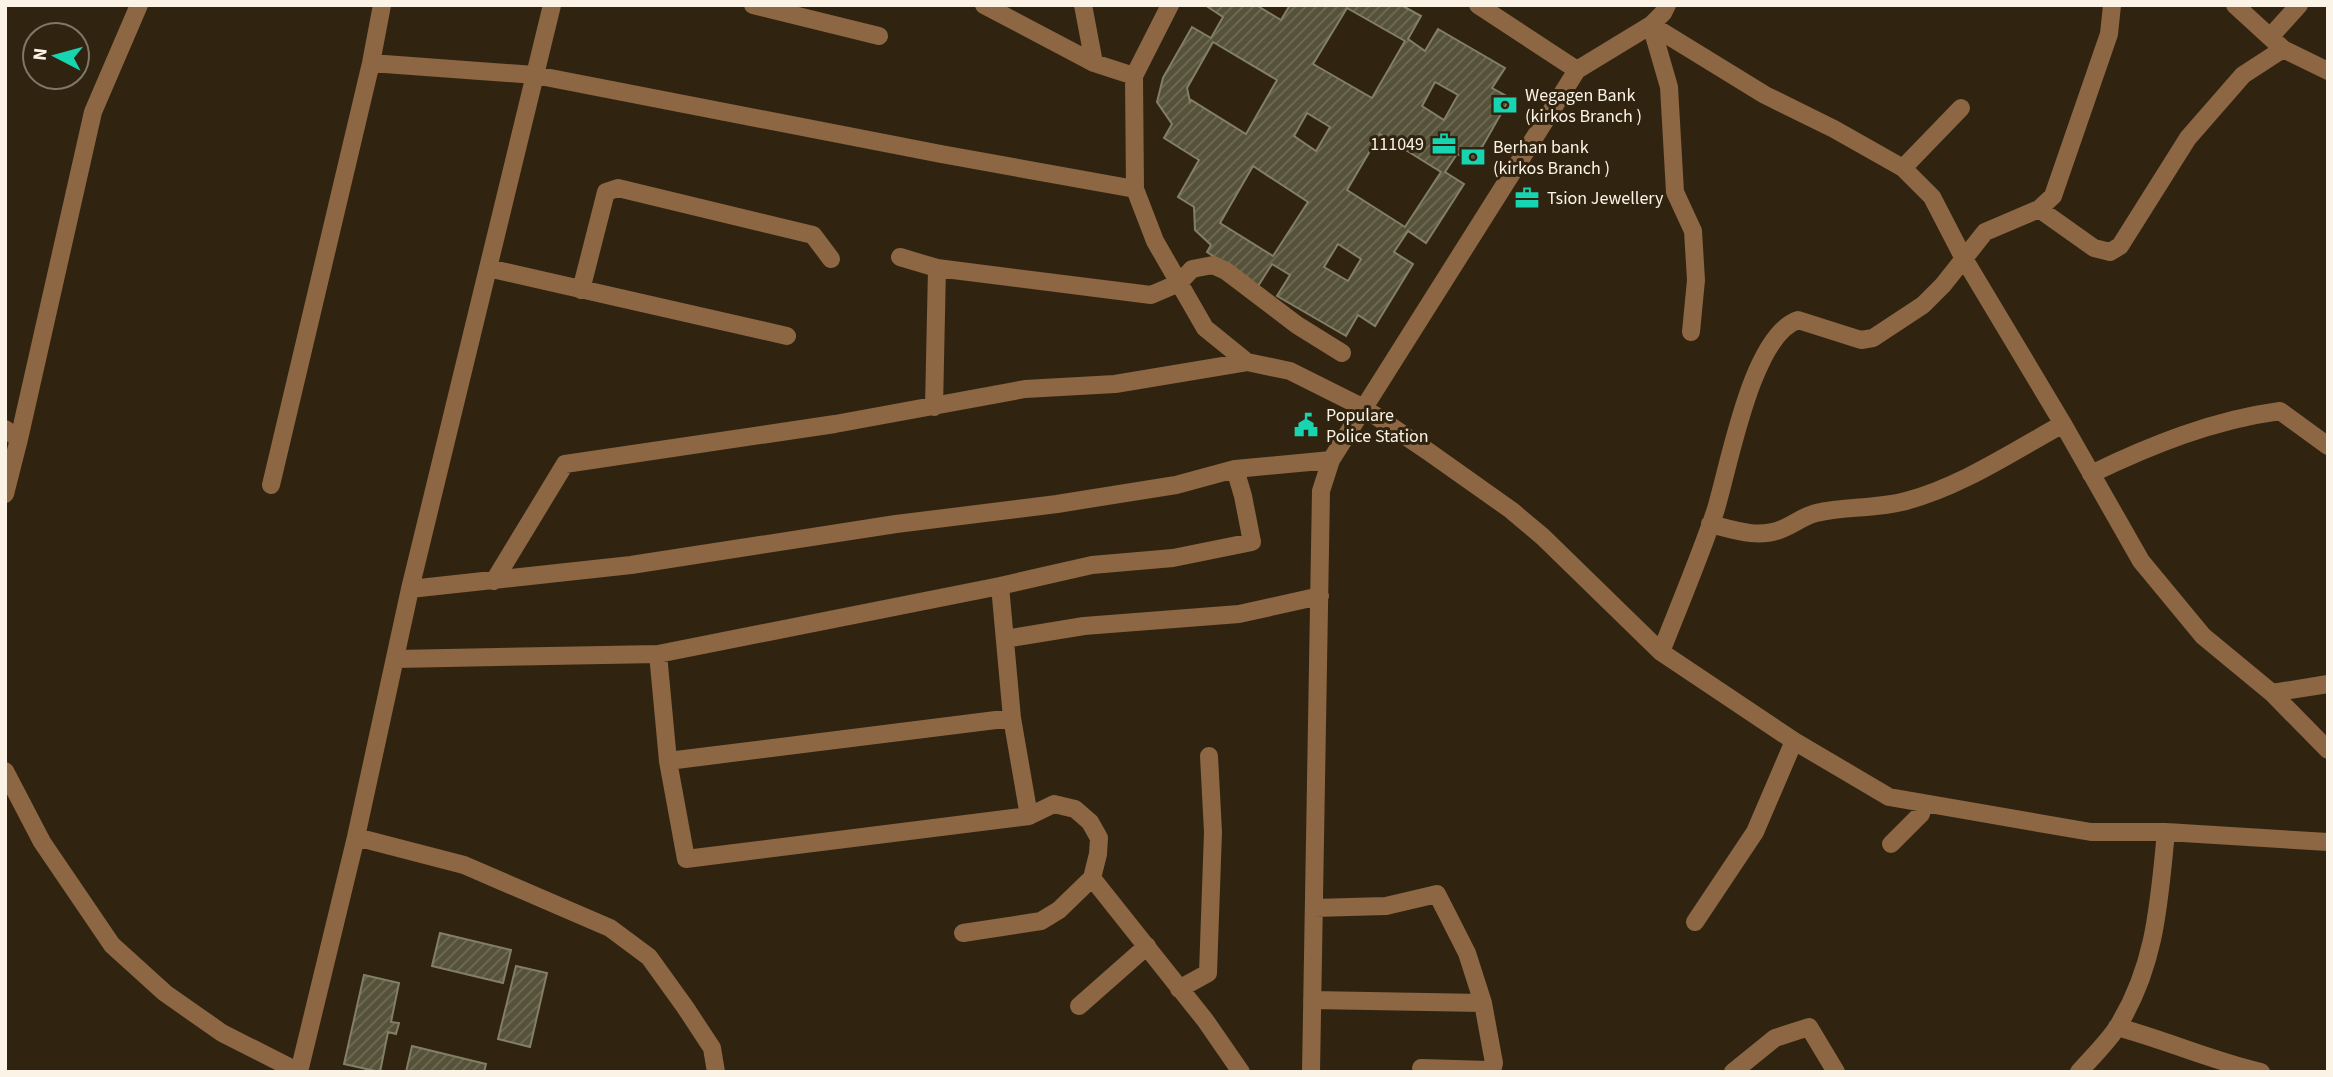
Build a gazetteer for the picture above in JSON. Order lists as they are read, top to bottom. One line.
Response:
{"places":{"bank":["Wegagen Bank (kirkos Branch )","Berhan bank (kirkos Branch )"],"office":["111049","Tsion Jewellery"],"public building":["Populare Police Station"]},"north":"left"}
